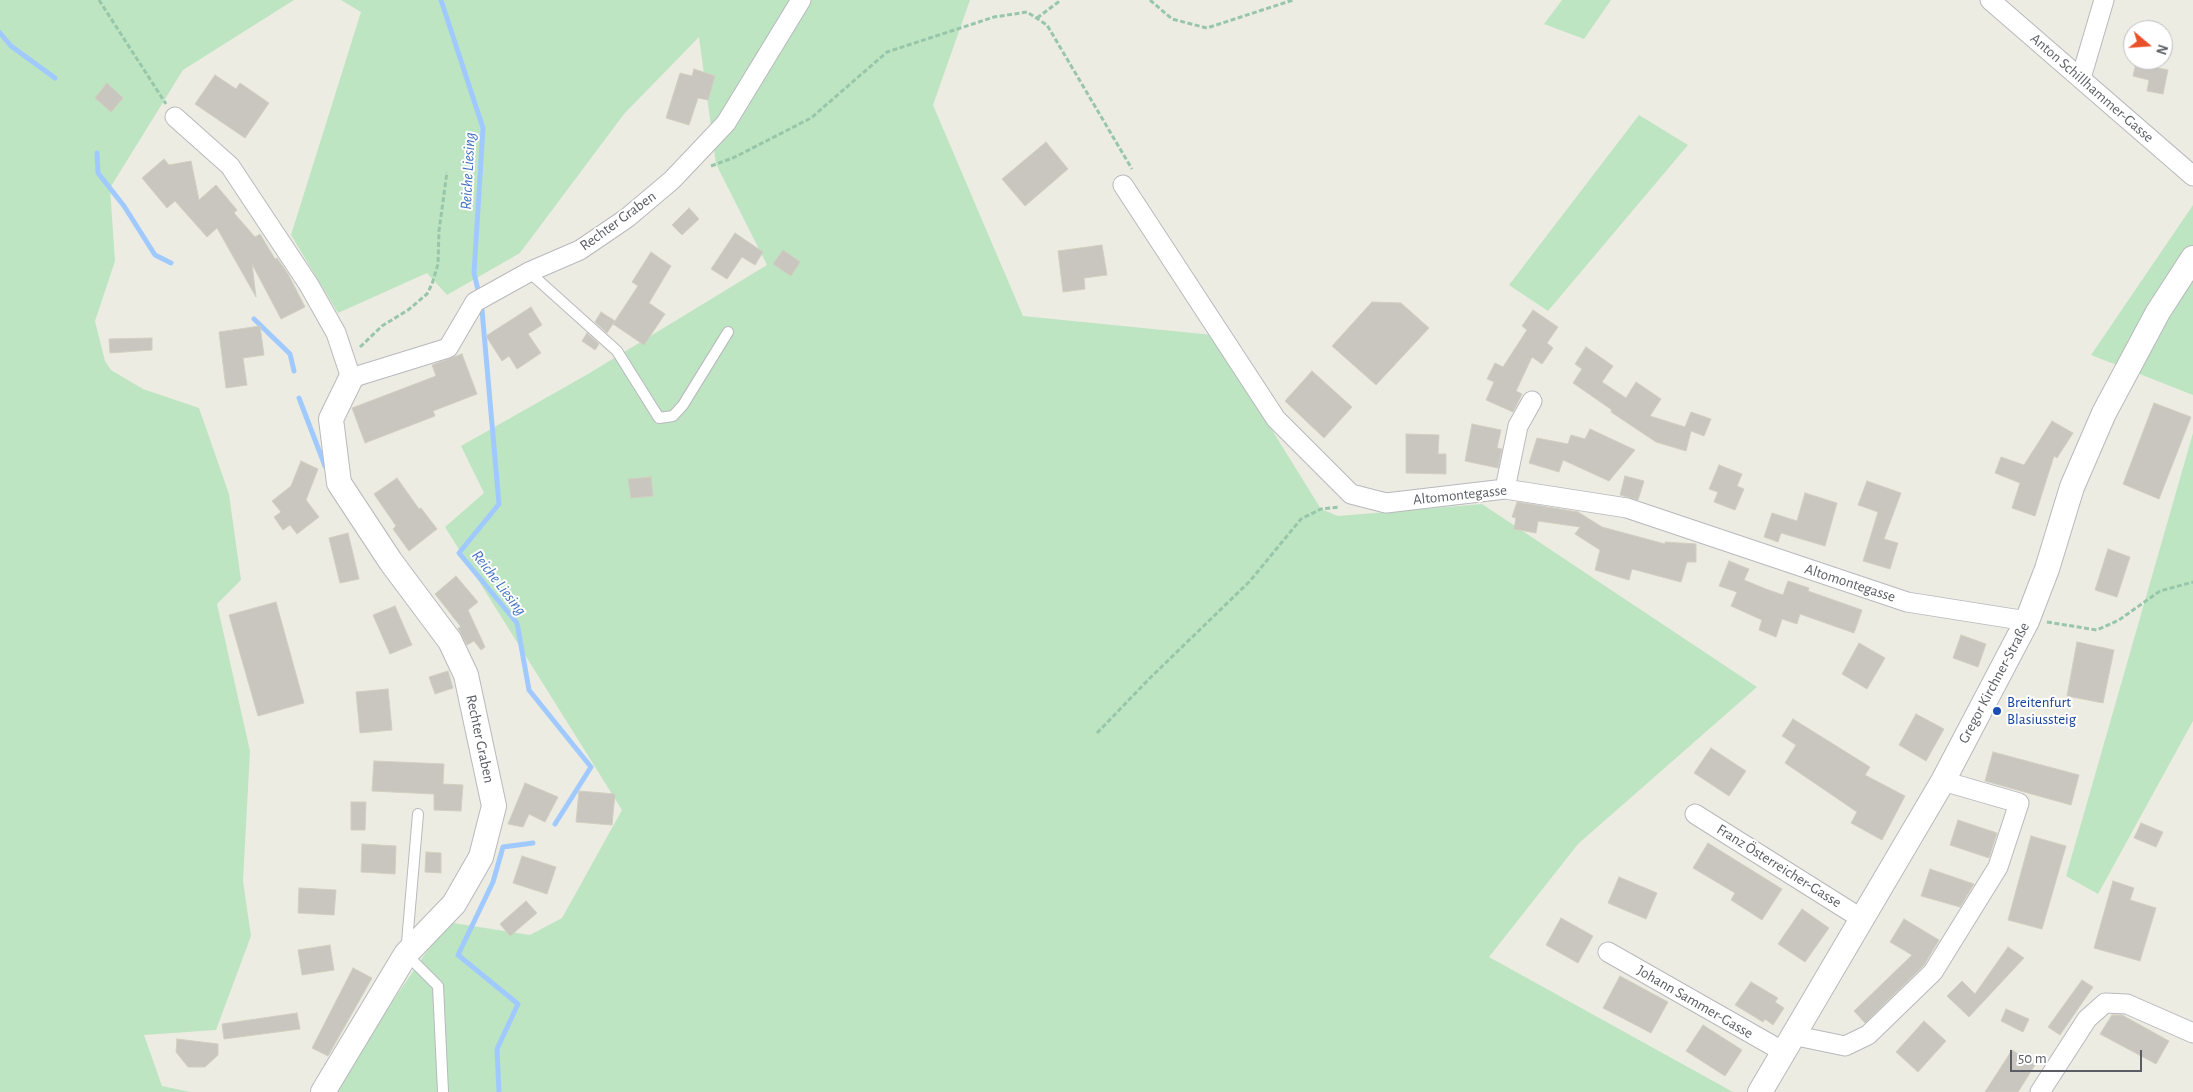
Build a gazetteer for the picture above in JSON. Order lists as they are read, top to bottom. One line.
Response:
{"streets":{"street":["Anton Schillhammer-Gasse","Rechter Graben","Altomontegasse","Gregor Kirchner-Straße","Franz Österreicher-Gasse","Johann Sammer-Gasse"]},"crossings":[["Altomontegasse","Gregor Kirchner-Straße"],["Gregor Kirchner-Straße","Franz Österreicher-Gasse"],["Gregor Kirchner-Straße","Johann Sammer-Gasse"]],"water":["Reiche Liesing"],"places":["Breitenfurt Blasiussteig"],"scale_bar":"50 m","north":"right"}
